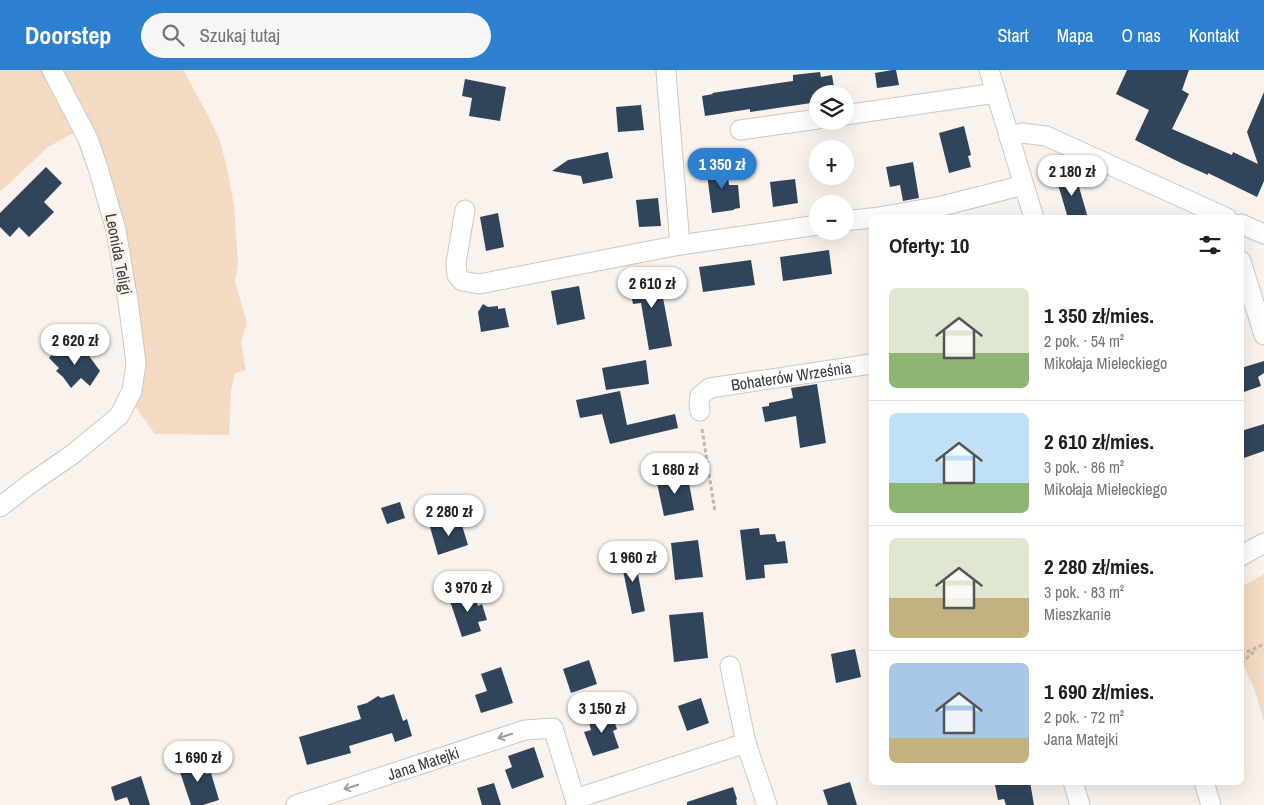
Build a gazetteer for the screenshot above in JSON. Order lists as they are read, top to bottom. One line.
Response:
{"streets":{"street":["Leonida Teligi","Bohaterów Września","Jana Matejki"]},"page":{"header":"Doorstep","search":"Szukaj tutaj","nav":["Start","Mapa","O nas","Kontakt"],"map_buttons":["+","−"],"price":["1 350 zł","2 180 zł","2 610 zł","2 620 zł","1 680 zł","2 280 zł","1 960 zł","3 970 zł","3 150 zł","1 690 zł"],"heading":"Oferty: 10","list":[{"name":"1 350 zł/mies.","note":"2 pok. · 54 m² · Mikołaja Mieleckiego"},{"name":"2 610 zł/mies.","note":"3 pok. · 86 m² · Mikołaja Mieleckiego"},{"name":"2 280 zł/mies.","note":"3 pok. · 83 m² · Mieszkanie"},{"name":"1 690 zł/mies.","note":"2 pok. · 72 m² · Jana Matejki"}]}}
